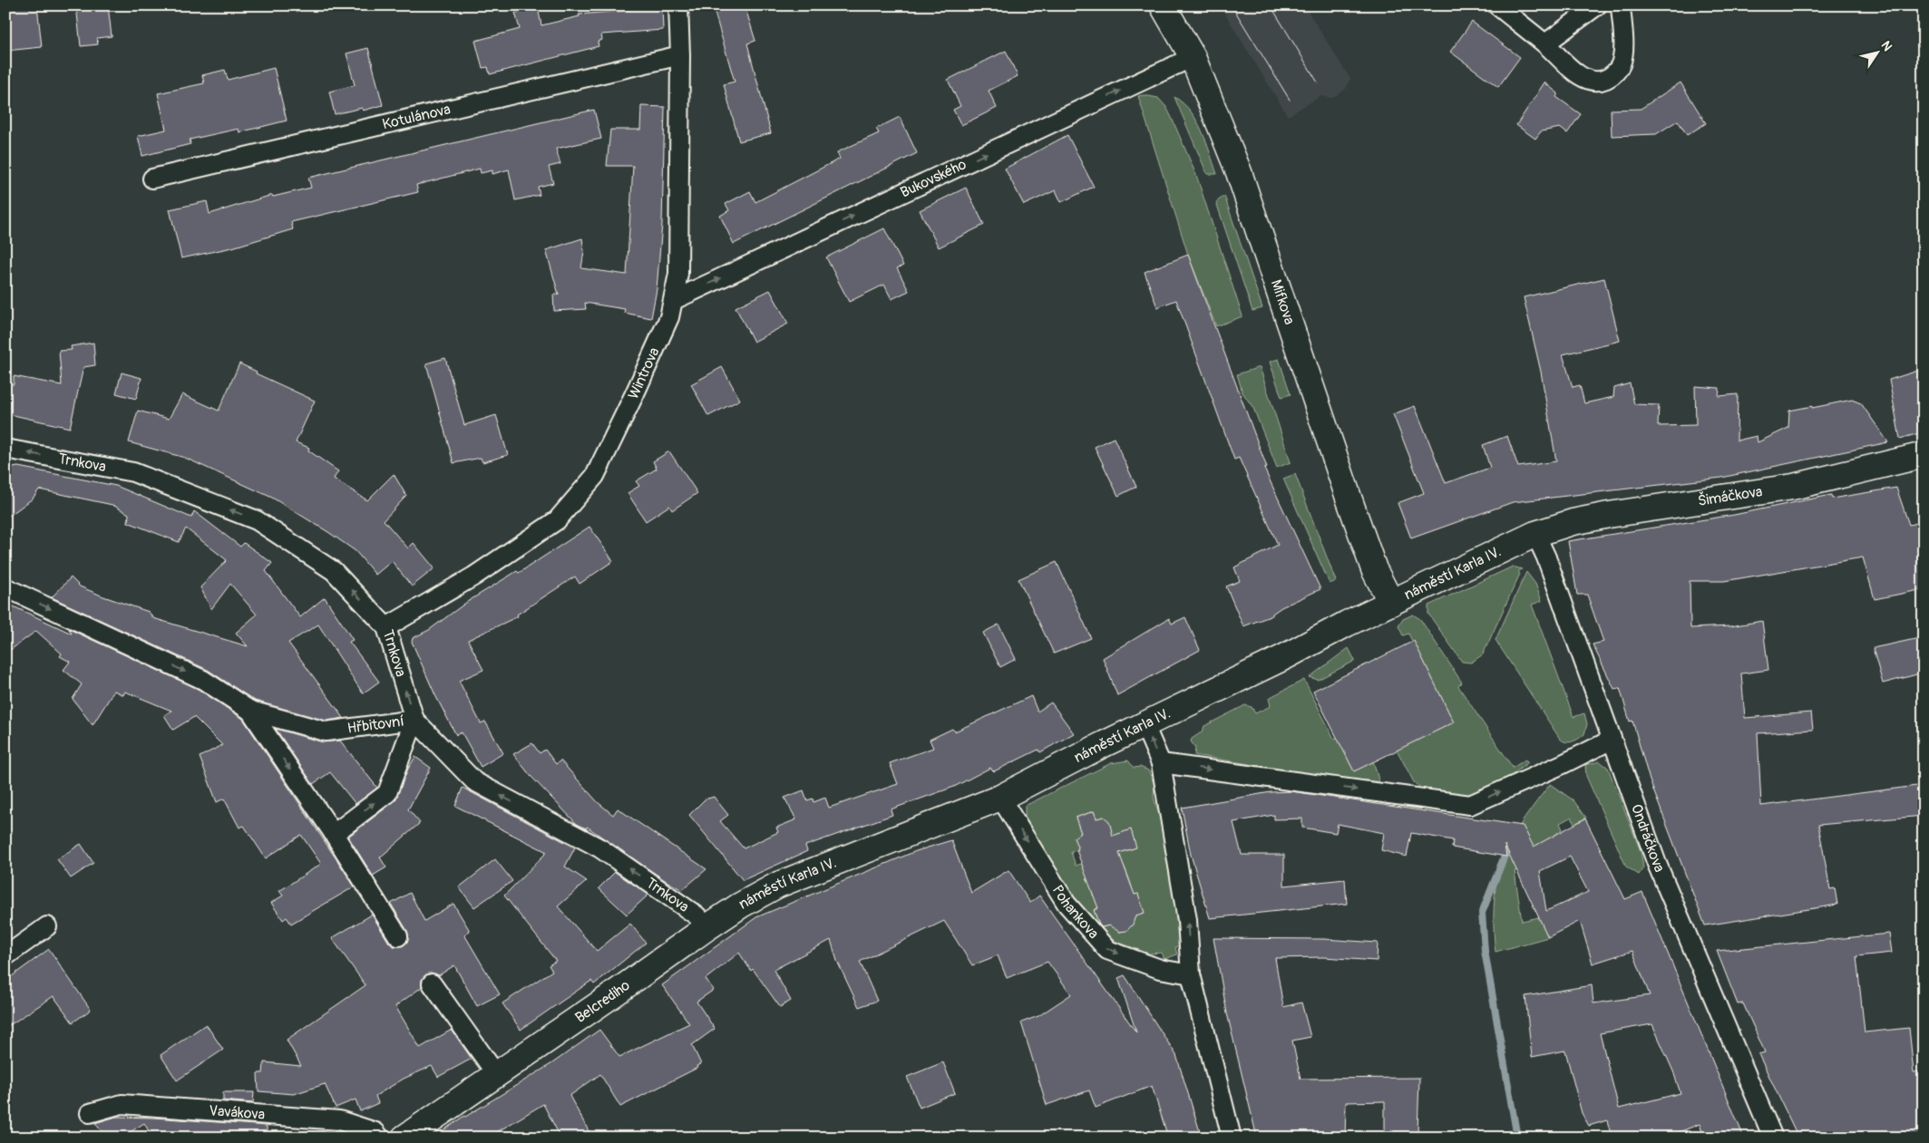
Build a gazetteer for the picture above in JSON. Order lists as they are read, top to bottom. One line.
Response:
{"streets":{"street":["Kotulánova","Bukovského","Mifkova","Wintrova","Trnkova","Šimáčkova","náměstí Karla IV.","Hřbitovní","Ondráčkova","Pohankova","Belcrediho","Vavákova"]},"crossings":[["Kotulánova","Wintrova"],["Bukovského","Mifkova"],["Bukovského","Wintrova"],["Mifkova","náměstí Karla IV."],["Wintrova","Trnkova"],["Trnkova","náměstí Karla IV."],["Trnkova","Hřbitovní"],["Trnkova","Belcrediho"],["Šimáčkova","náměstí Karla IV."],["Šimáčkova","Ondráčkova"],["náměstí Karla IV.","Ondráčkova"],["náměstí Karla IV.","Pohankova"],["náměstí Karla IV.","Belcrediho"]],"one_way":["Bukovského","Trnkova","Pohankova"],"north":"top right"}
